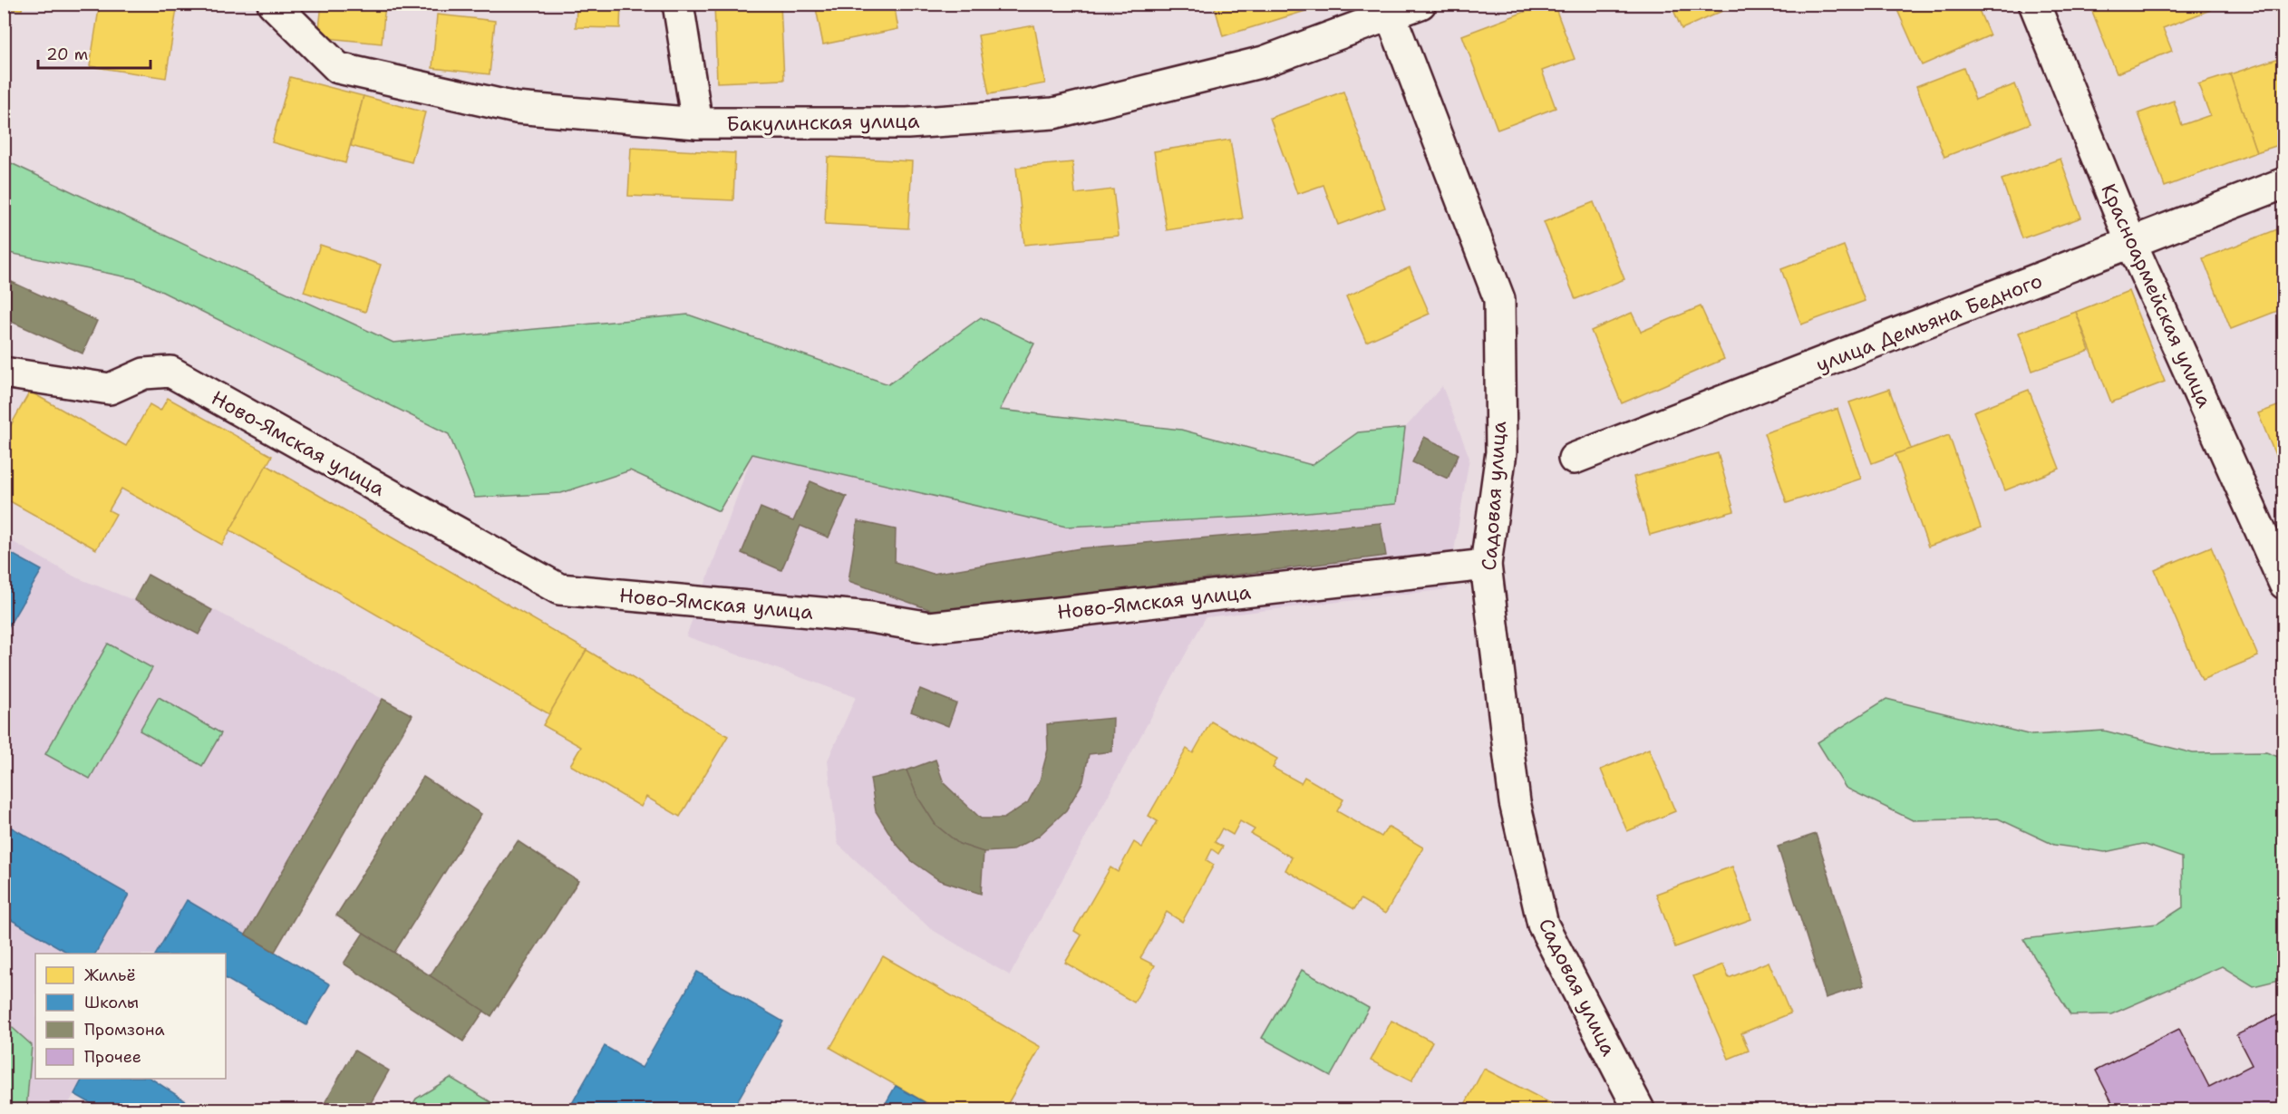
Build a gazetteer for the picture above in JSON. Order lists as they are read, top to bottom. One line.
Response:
{"streets":{"street":["Бакулинская улица","Красноармейская улица","улица Демьяна Бедного","Ново-Ямская улица","Садовая улица"]},"crossings":[["Бакулинская улица","Садовая улица"],["Красноармейская улица","улица Демьяна Бедного"],["Ново-Ямская улица","Садовая улица"]],"legend":["Жильё","Школы","Промзона","Прочее"],"scale_bar":"20 m"}
